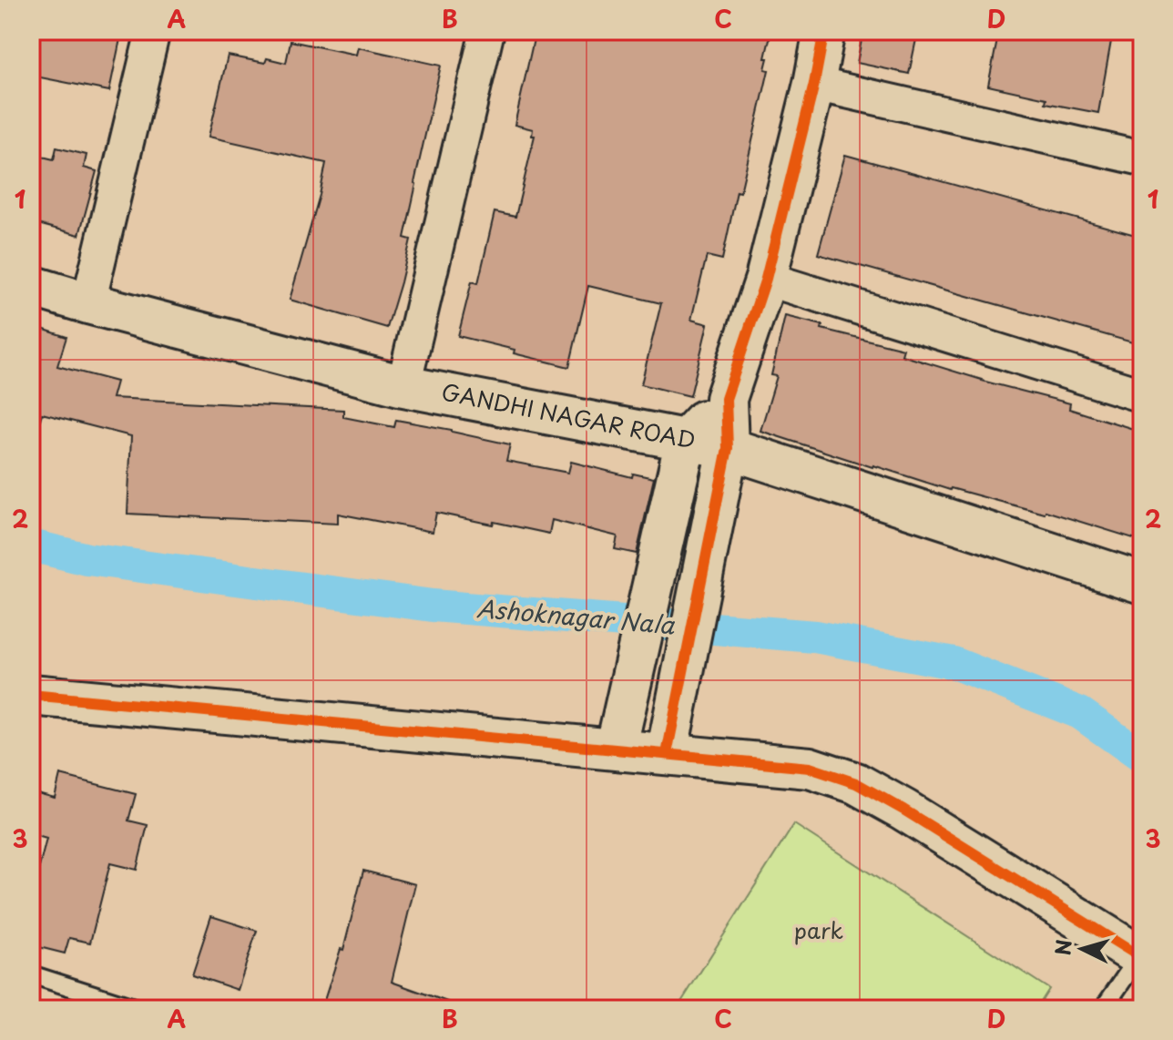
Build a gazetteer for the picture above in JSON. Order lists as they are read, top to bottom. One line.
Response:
{"streets":{"street":["GANDHI NAGAR ROAD"]},"water":["Ashoknagar Nala"],"parks":["park"],"north":"left","grid":{"columns":["A","B","C","D"],"rows":["1","2","3"]}}
